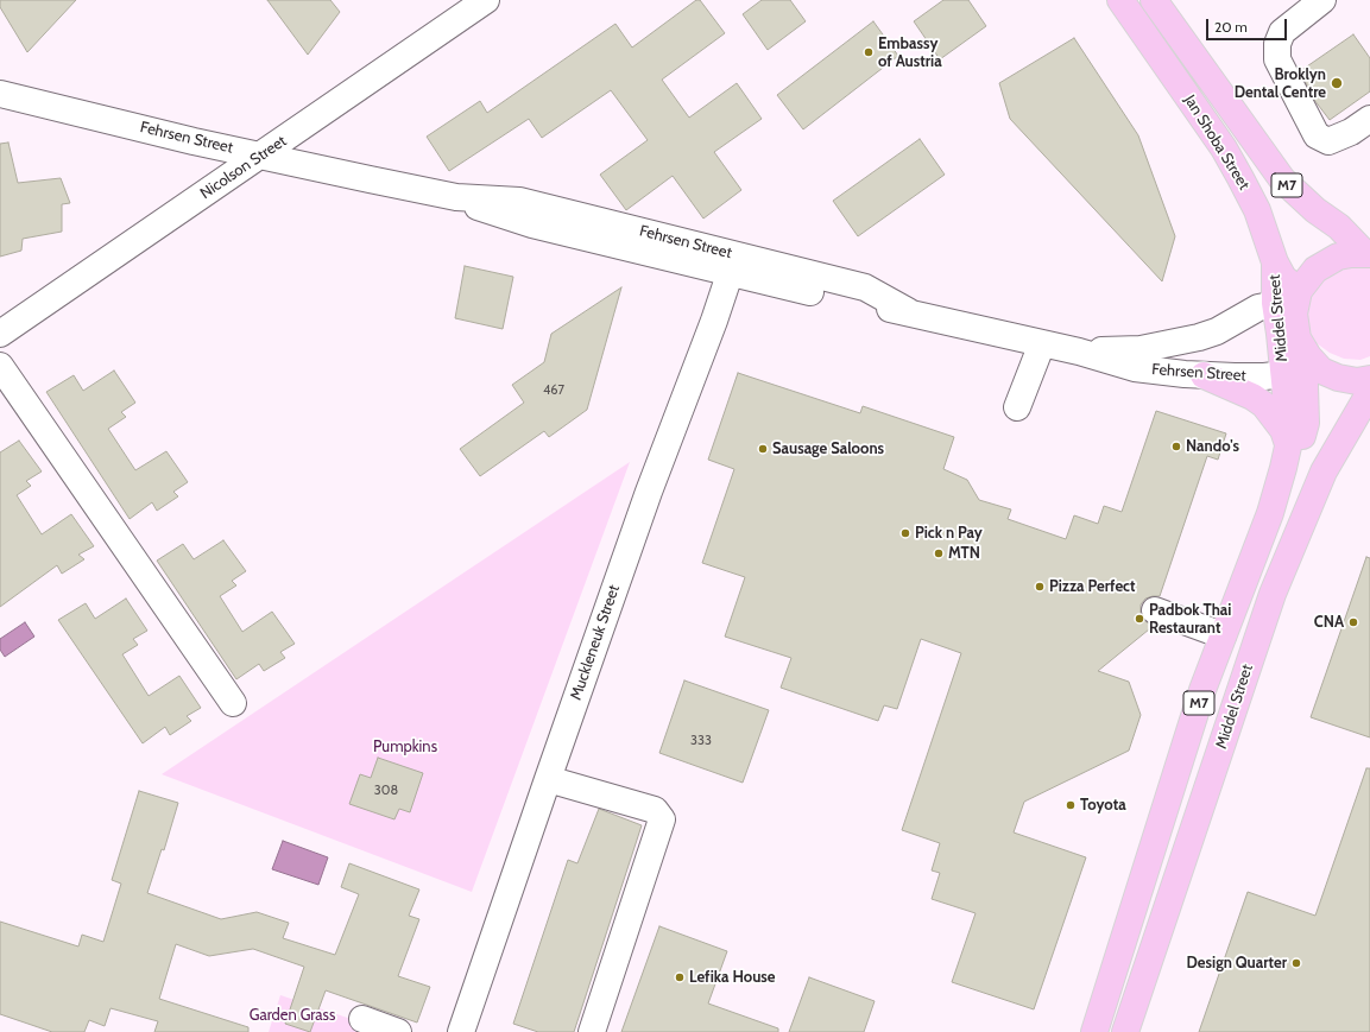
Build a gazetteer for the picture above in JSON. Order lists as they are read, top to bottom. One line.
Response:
{"streets":{"main road":["Jan Shoba Street","M7","Middel Street"],"street":["Fehrsen Street","Nicolson Street","Muckleneuk Street"]},"crossings":[["Fehrsen Street","Jan Shoba Street"],["Fehrsen Street","Nicolson Street"],["Fehrsen Street","M7"],["Fehrsen Street","Middel Street"],["Fehrsen Street","Muckleneuk Street"],["Jan Shoba Street","M7"],["Jan Shoba Street","Middel Street"],["M7","Middel Street"]],"parks":["Pumpkins","Garden Grass"],"places":["Embassy of Austria","Broklyn Dental Centre","Nando's","Sausage Saloons","Pick n Pay","MTN","Pizza Perfect","Padbok Thai Restaurant","CNA","Toyota","Design Quarter","Lefika House"],"house_numbers":["467","333","308"],"scale_bar":"20 m"}
